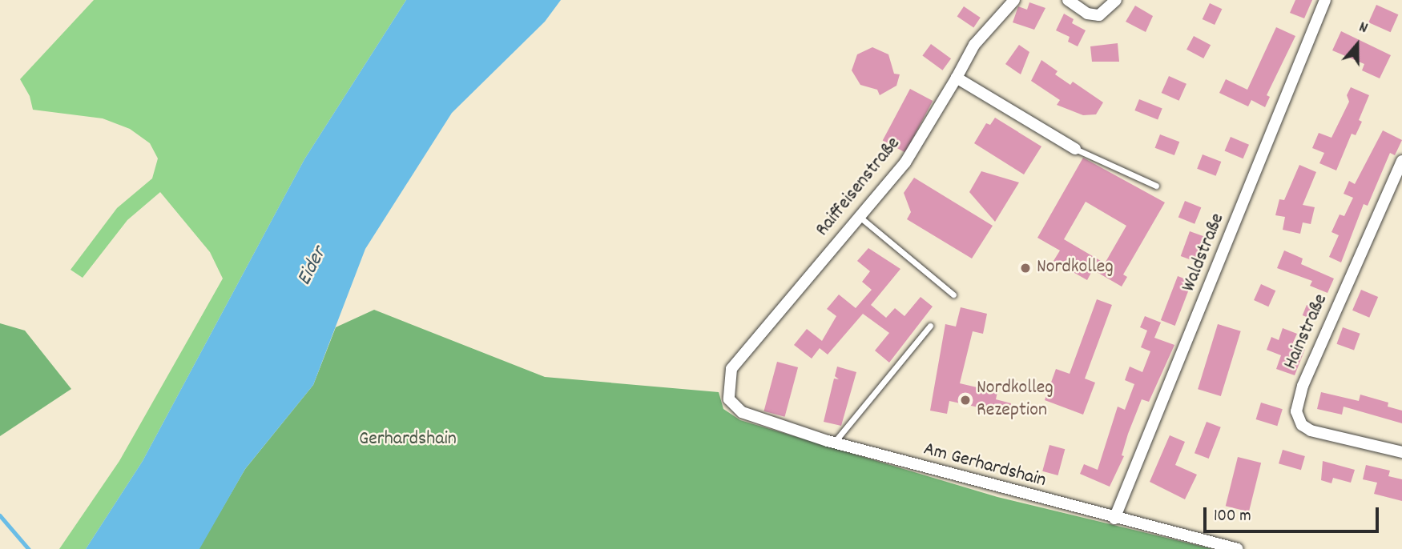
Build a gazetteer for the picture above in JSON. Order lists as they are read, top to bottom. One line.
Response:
{"streets":{"street":["Raiffeisenstraße","Waldstraße","Hainstraße","Am Gerhardshain"]},"crossings":[["Raiffeisenstraße","Am Gerhardshain"],["Waldstraße","Am Gerhardshain"]],"water":["Eider"],"parks":["Gerhardshain"],"places":["Nordkolleg","Nordkolleg Rezeption"],"scale_bar":"100 m","north":"top"}
